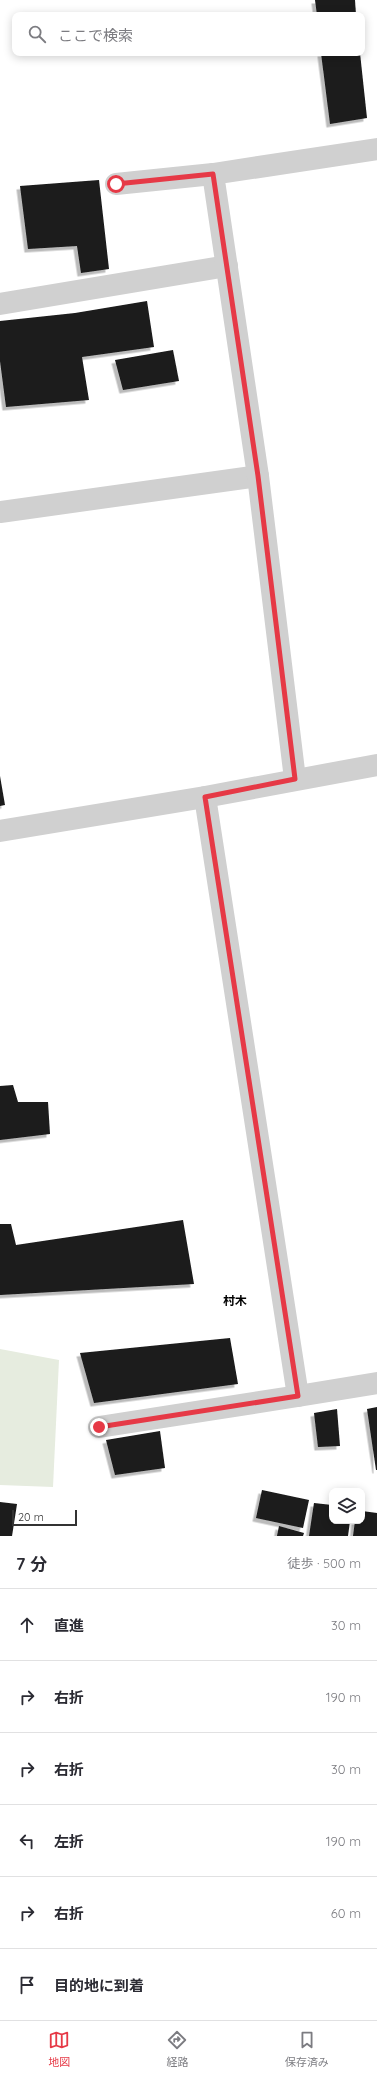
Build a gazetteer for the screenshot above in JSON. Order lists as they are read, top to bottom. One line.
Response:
{"districts":["村木"],"scale_bar":"20 m","page":{"search":"ここで検索","scale":"20 m","heading":["7 分","徒歩 · 500 m"],"list":[["直進","30 m"],["右折","190 m"],["右折","30 m"],["左折","190 m"],["右折","60 m"],"目的地に到着"],"nav":["地図","経路","保存済み"]}}
